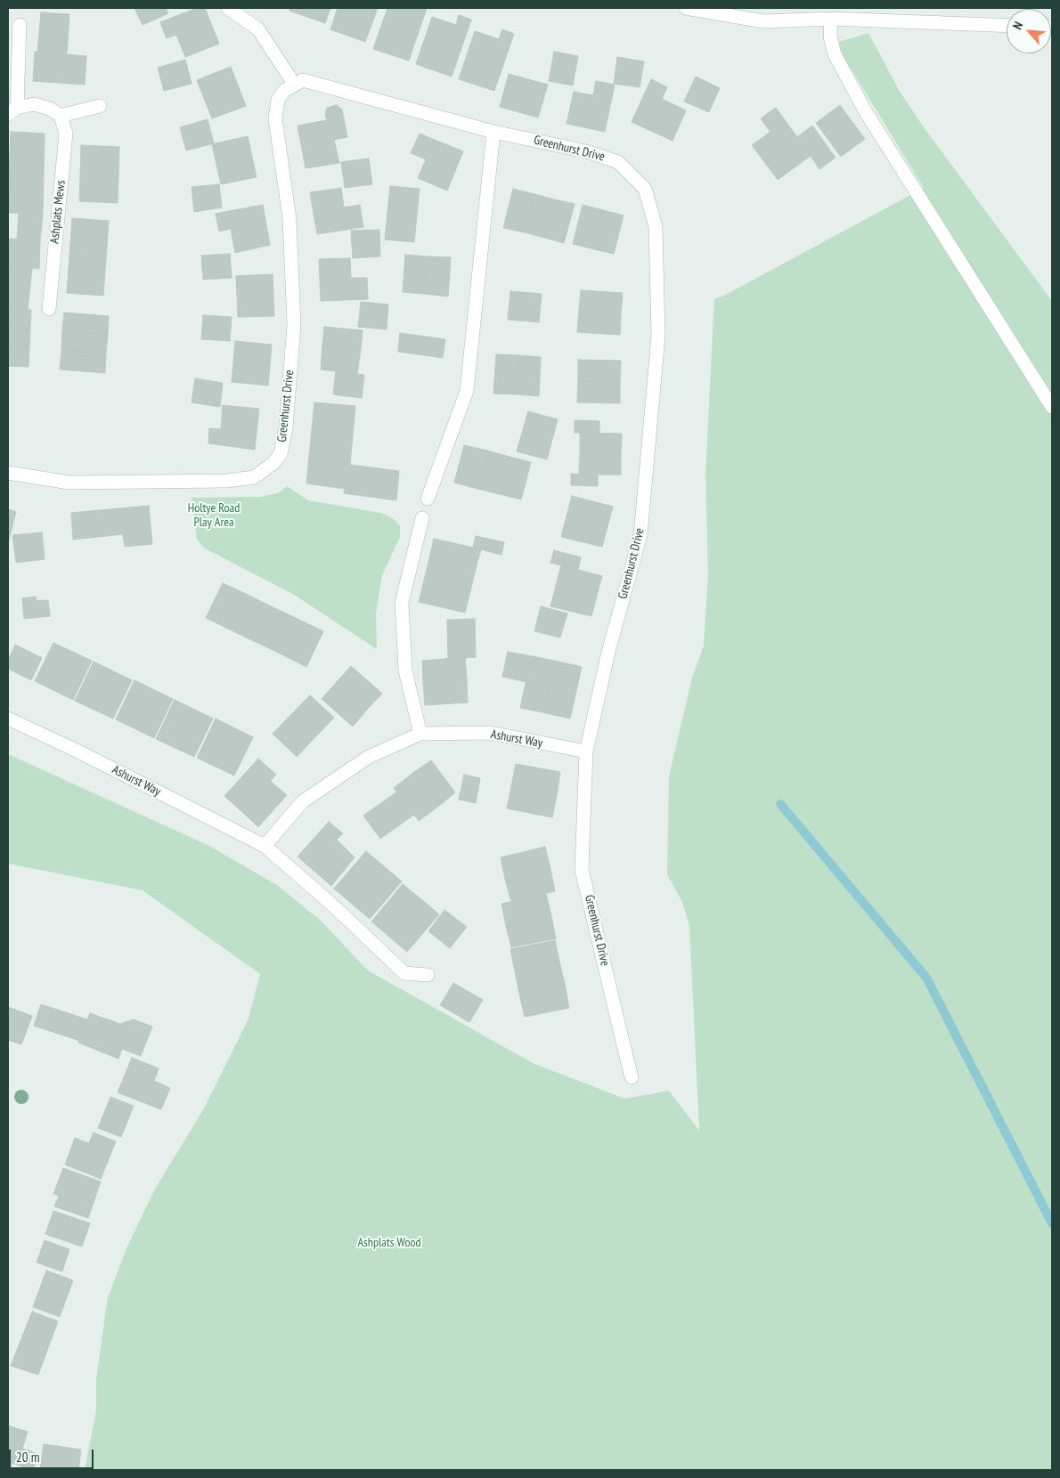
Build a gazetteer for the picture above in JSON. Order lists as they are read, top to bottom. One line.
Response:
{"streets":{"street":["Greenhurst Drive","Ashplats Mews","Ashurst Way"]},"crossings":[["Greenhurst Drive","Ashurst Way"]],"parks":["Holtye Road Play Area","Ashplats Wood"],"scale_bar":"20 m","north":"top left"}
